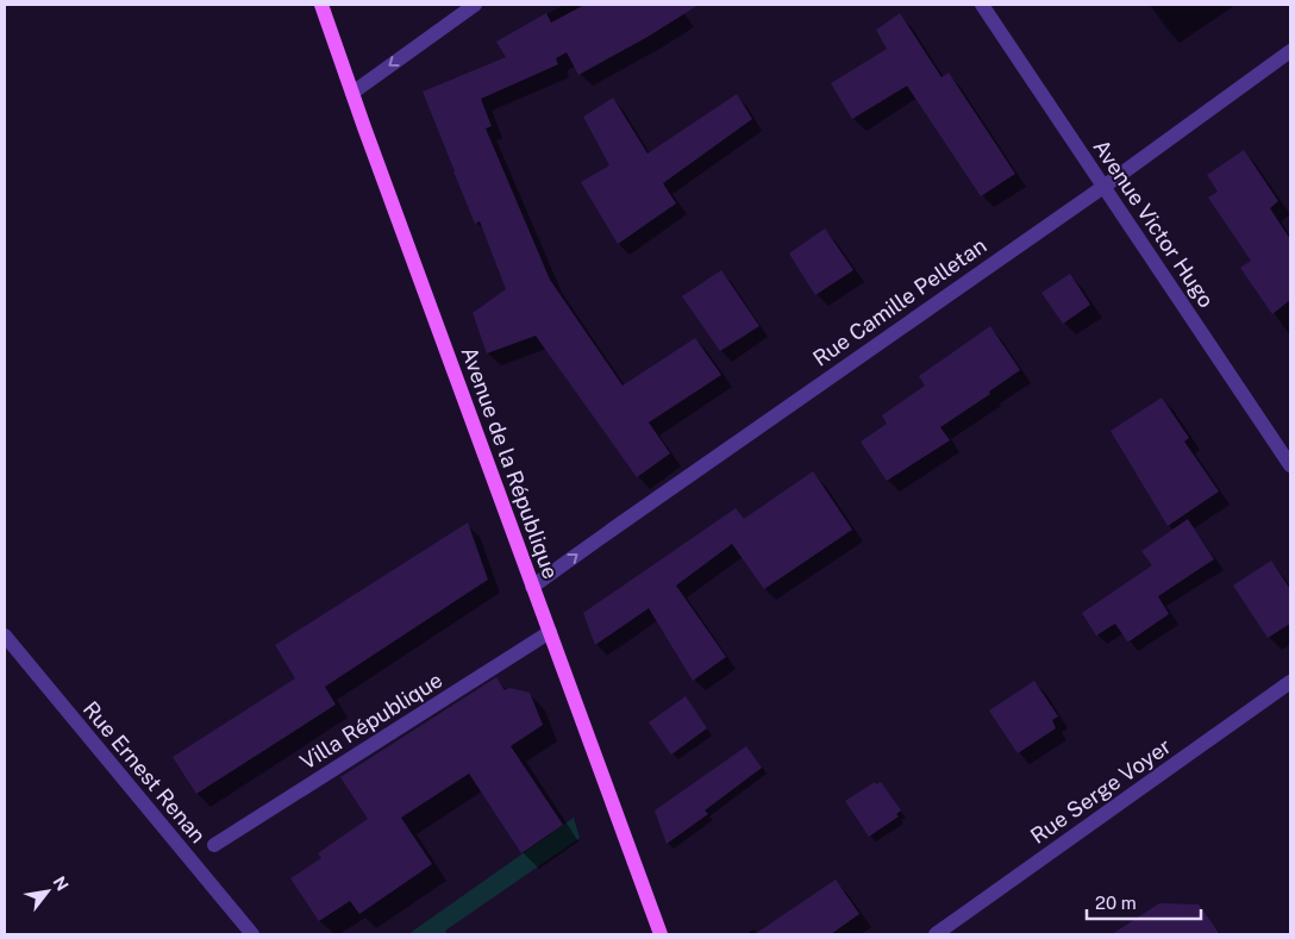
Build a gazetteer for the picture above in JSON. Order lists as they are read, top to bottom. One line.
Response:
{"streets":{"main road":["Avenue de la République"],"street":["Avenue Victor Hugo","Rue Camille Pelletan","Villa République","Rue Ernest Renan","Rue Serge Voyer"]},"crossings":[["Avenue Victor Hugo","Rue Camille Pelletan"],["Rue Camille Pelletan","Avenue de la République"],["Avenue de la République","Villa République"]],"one_way":["Rue Camille Pelletan"],"scale_bar":"20 m","north":"top right"}
